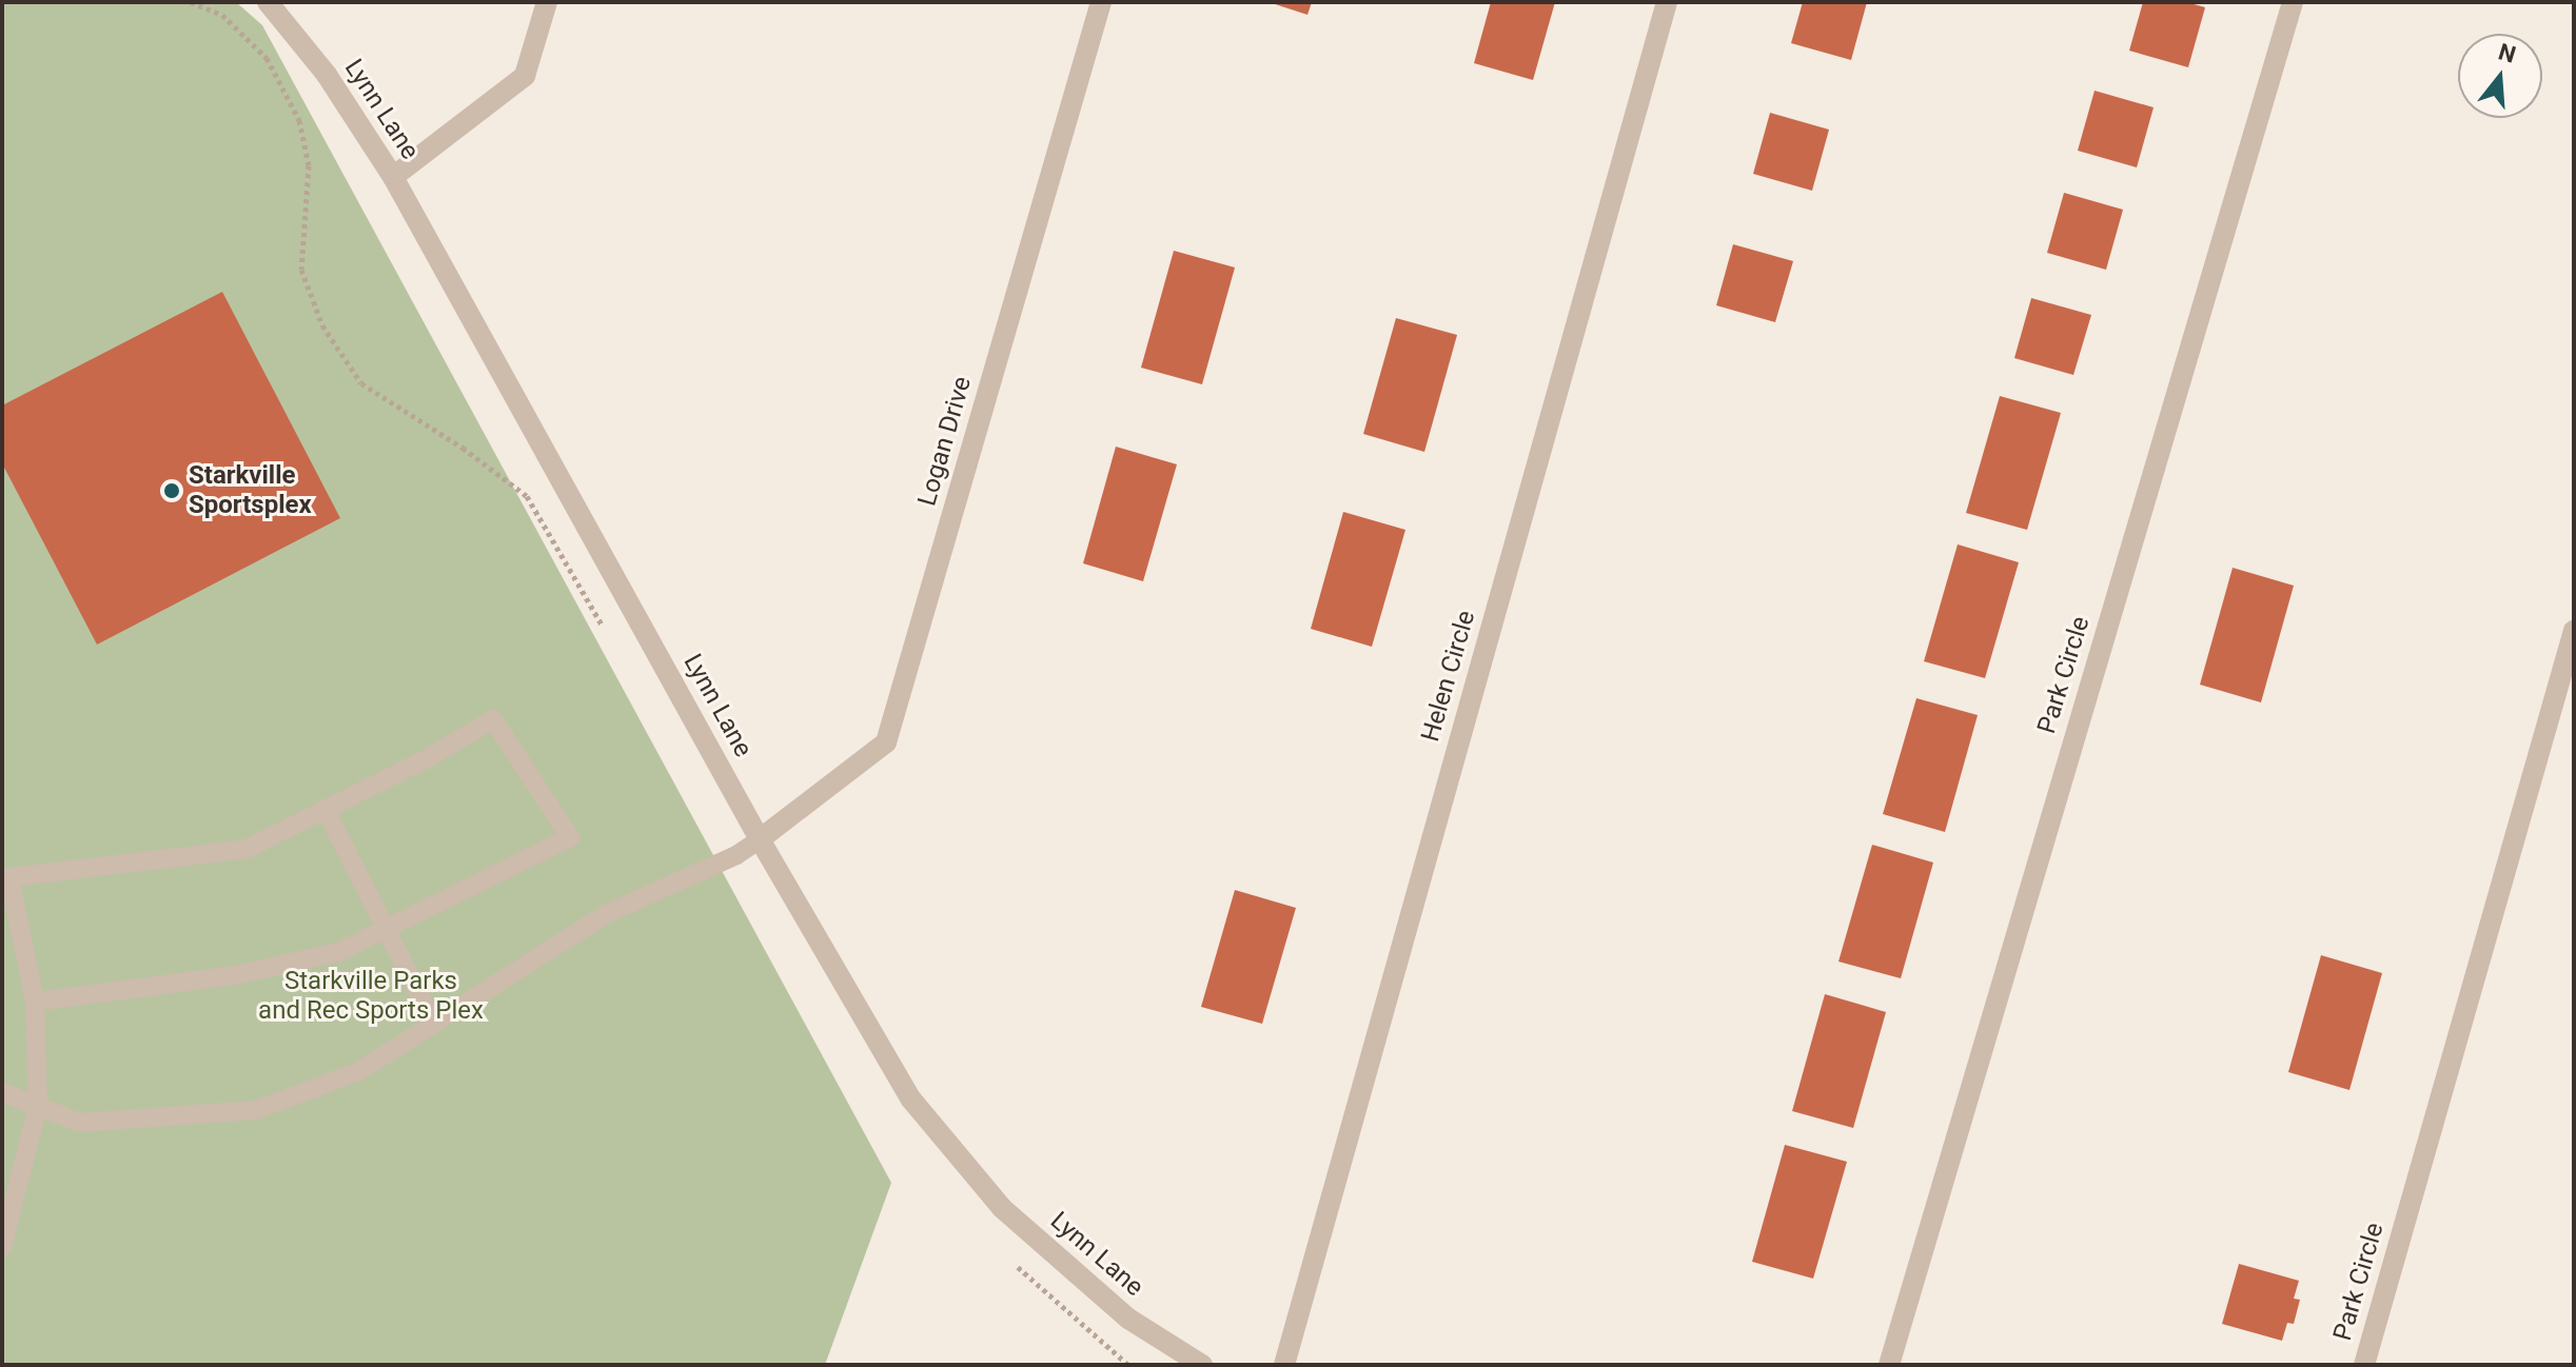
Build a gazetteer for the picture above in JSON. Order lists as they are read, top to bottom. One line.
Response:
{"streets":{"street":["Lynn Lane","Logan Drive","Park Circle","Helen Circle"]},"crossings":[["Lynn Lane","Logan Drive"]],"parks":["Starkville Parks and Rec Sports Plex"],"places":["Starkville Sportsplex"],"north":"top"}
